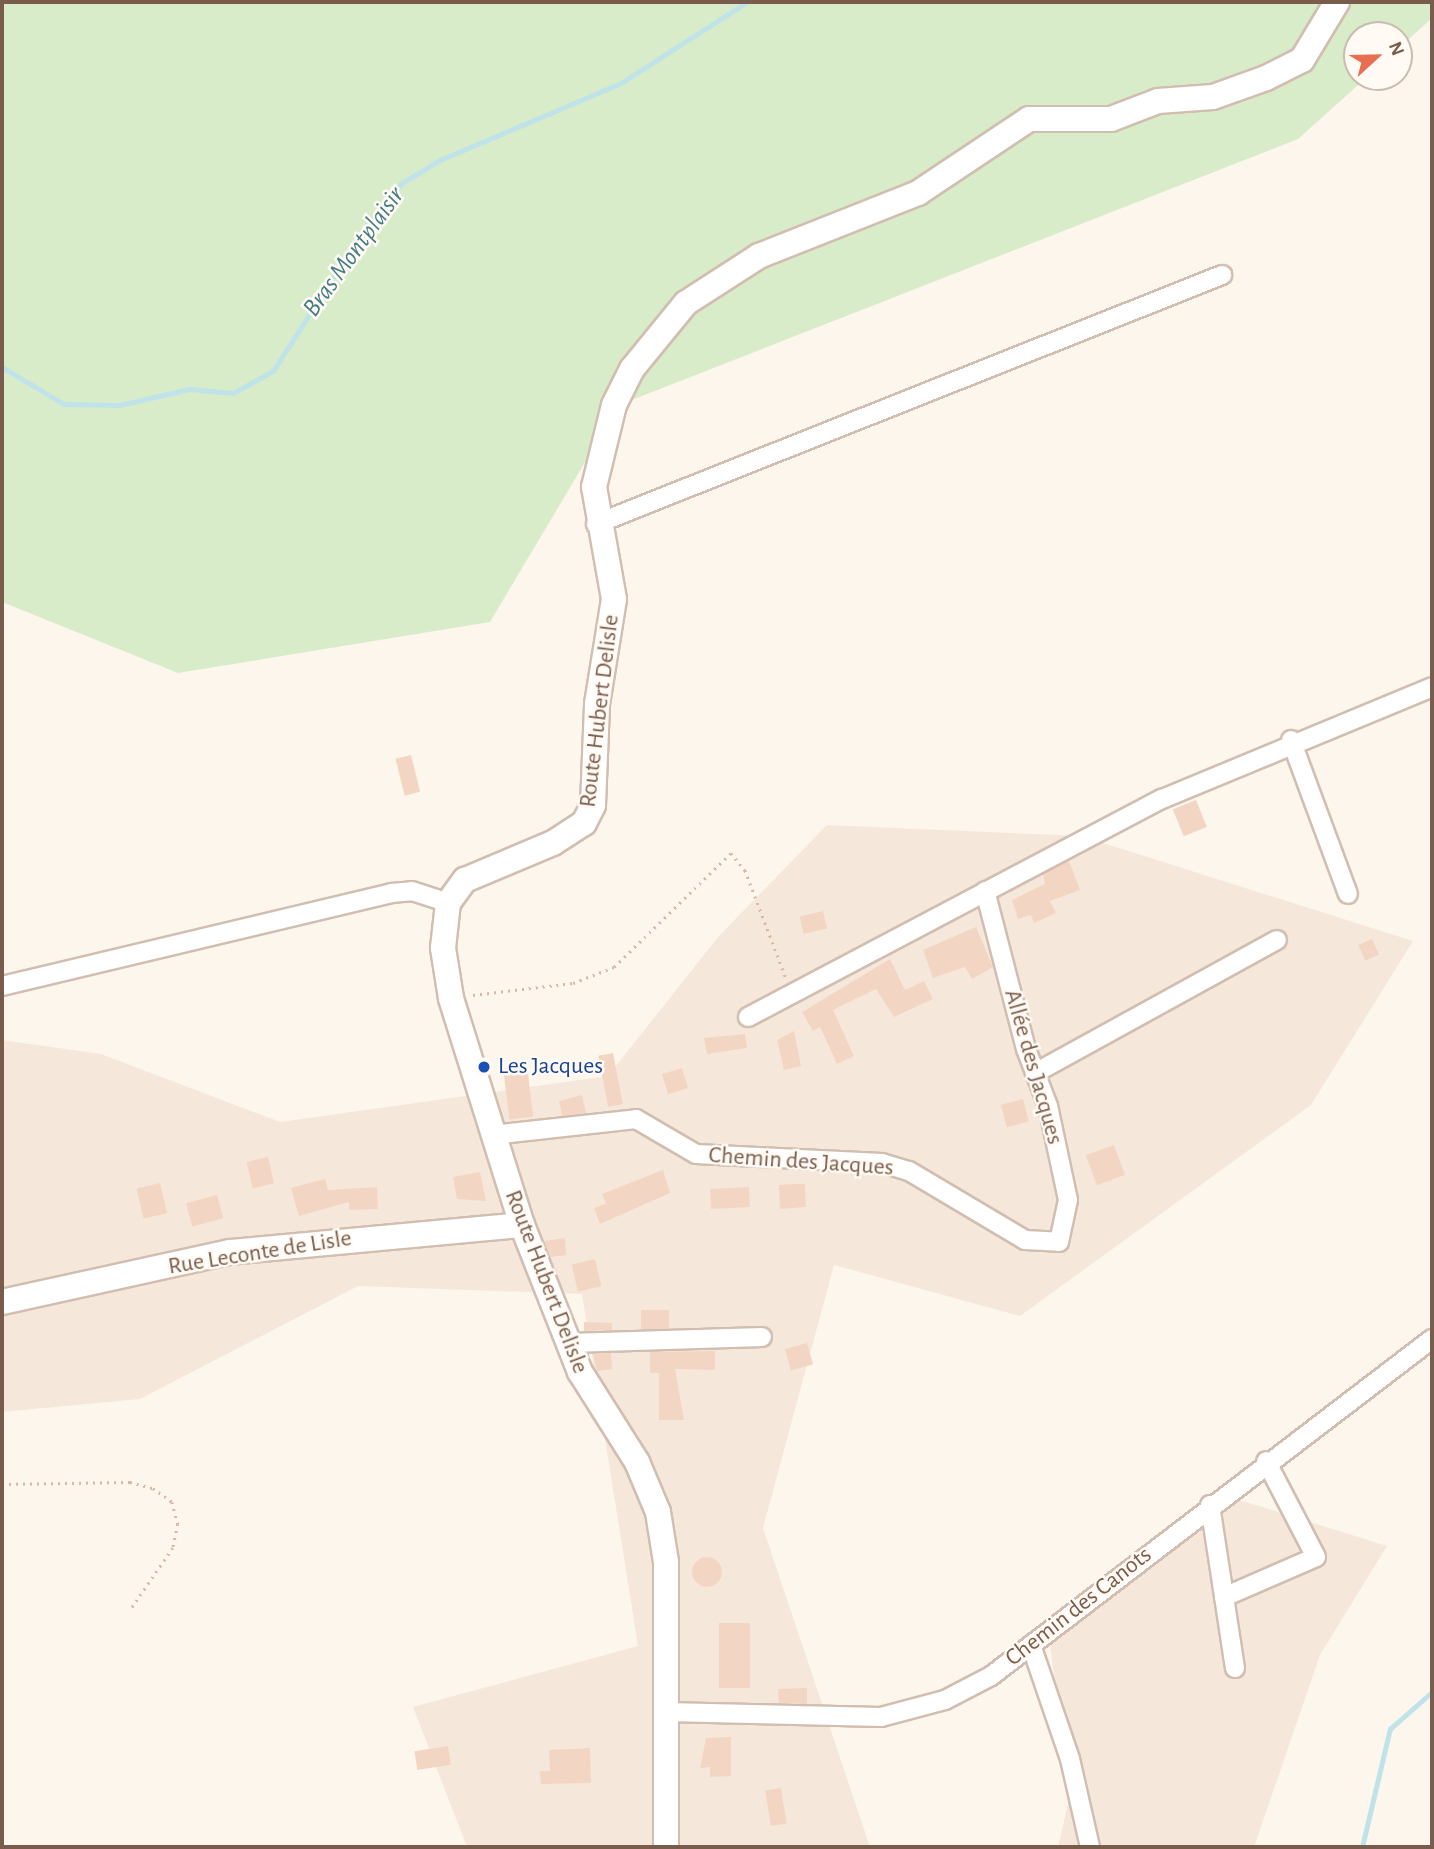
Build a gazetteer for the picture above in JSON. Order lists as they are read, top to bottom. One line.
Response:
{"streets":{"main road":["Route Hubert Delisle","Rue Leconte de Lisle"],"street":["Allée des Jacques","Chemin des Jacques","Chemin des Canots"]},"crossings":[["Route Hubert Delisle","Chemin des Jacques"],["Route Hubert Delisle","Rue Leconte de Lisle"],["Route Hubert Delisle","Chemin des Canots"],["Allée des Jacques","Chemin des Jacques"]],"water":["Bras Montplaisir"],"places":["Les Jacques"],"north":"right"}
